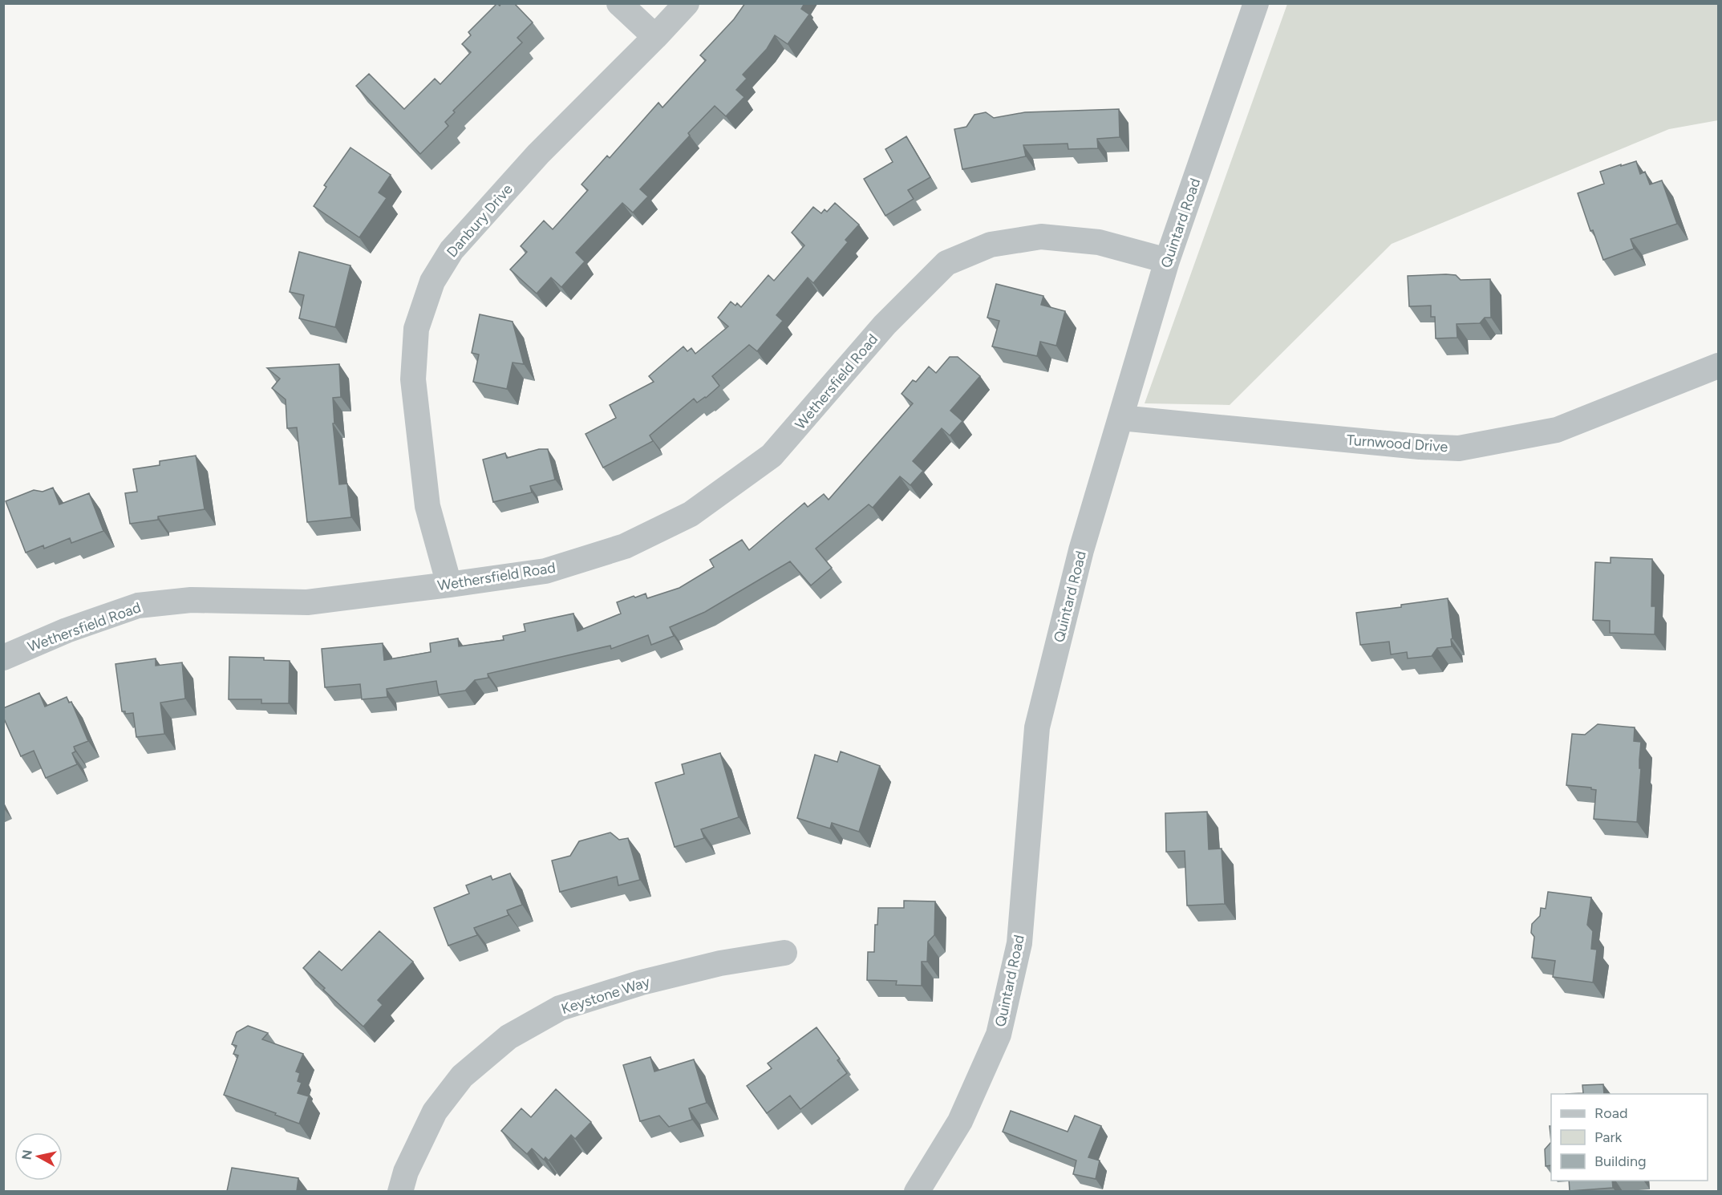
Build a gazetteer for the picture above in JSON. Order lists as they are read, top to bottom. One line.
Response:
{"streets":{"street":["Danbury Drive","Quintard Road","Wethersfield Road","Turnwood Drive","Keystone Way"]},"crossings":[["Danbury Drive","Wethersfield Road"],["Quintard Road","Wethersfield Road"],["Quintard Road","Turnwood Drive"]],"legend":["Road","Park","Building"],"north":"left"}
